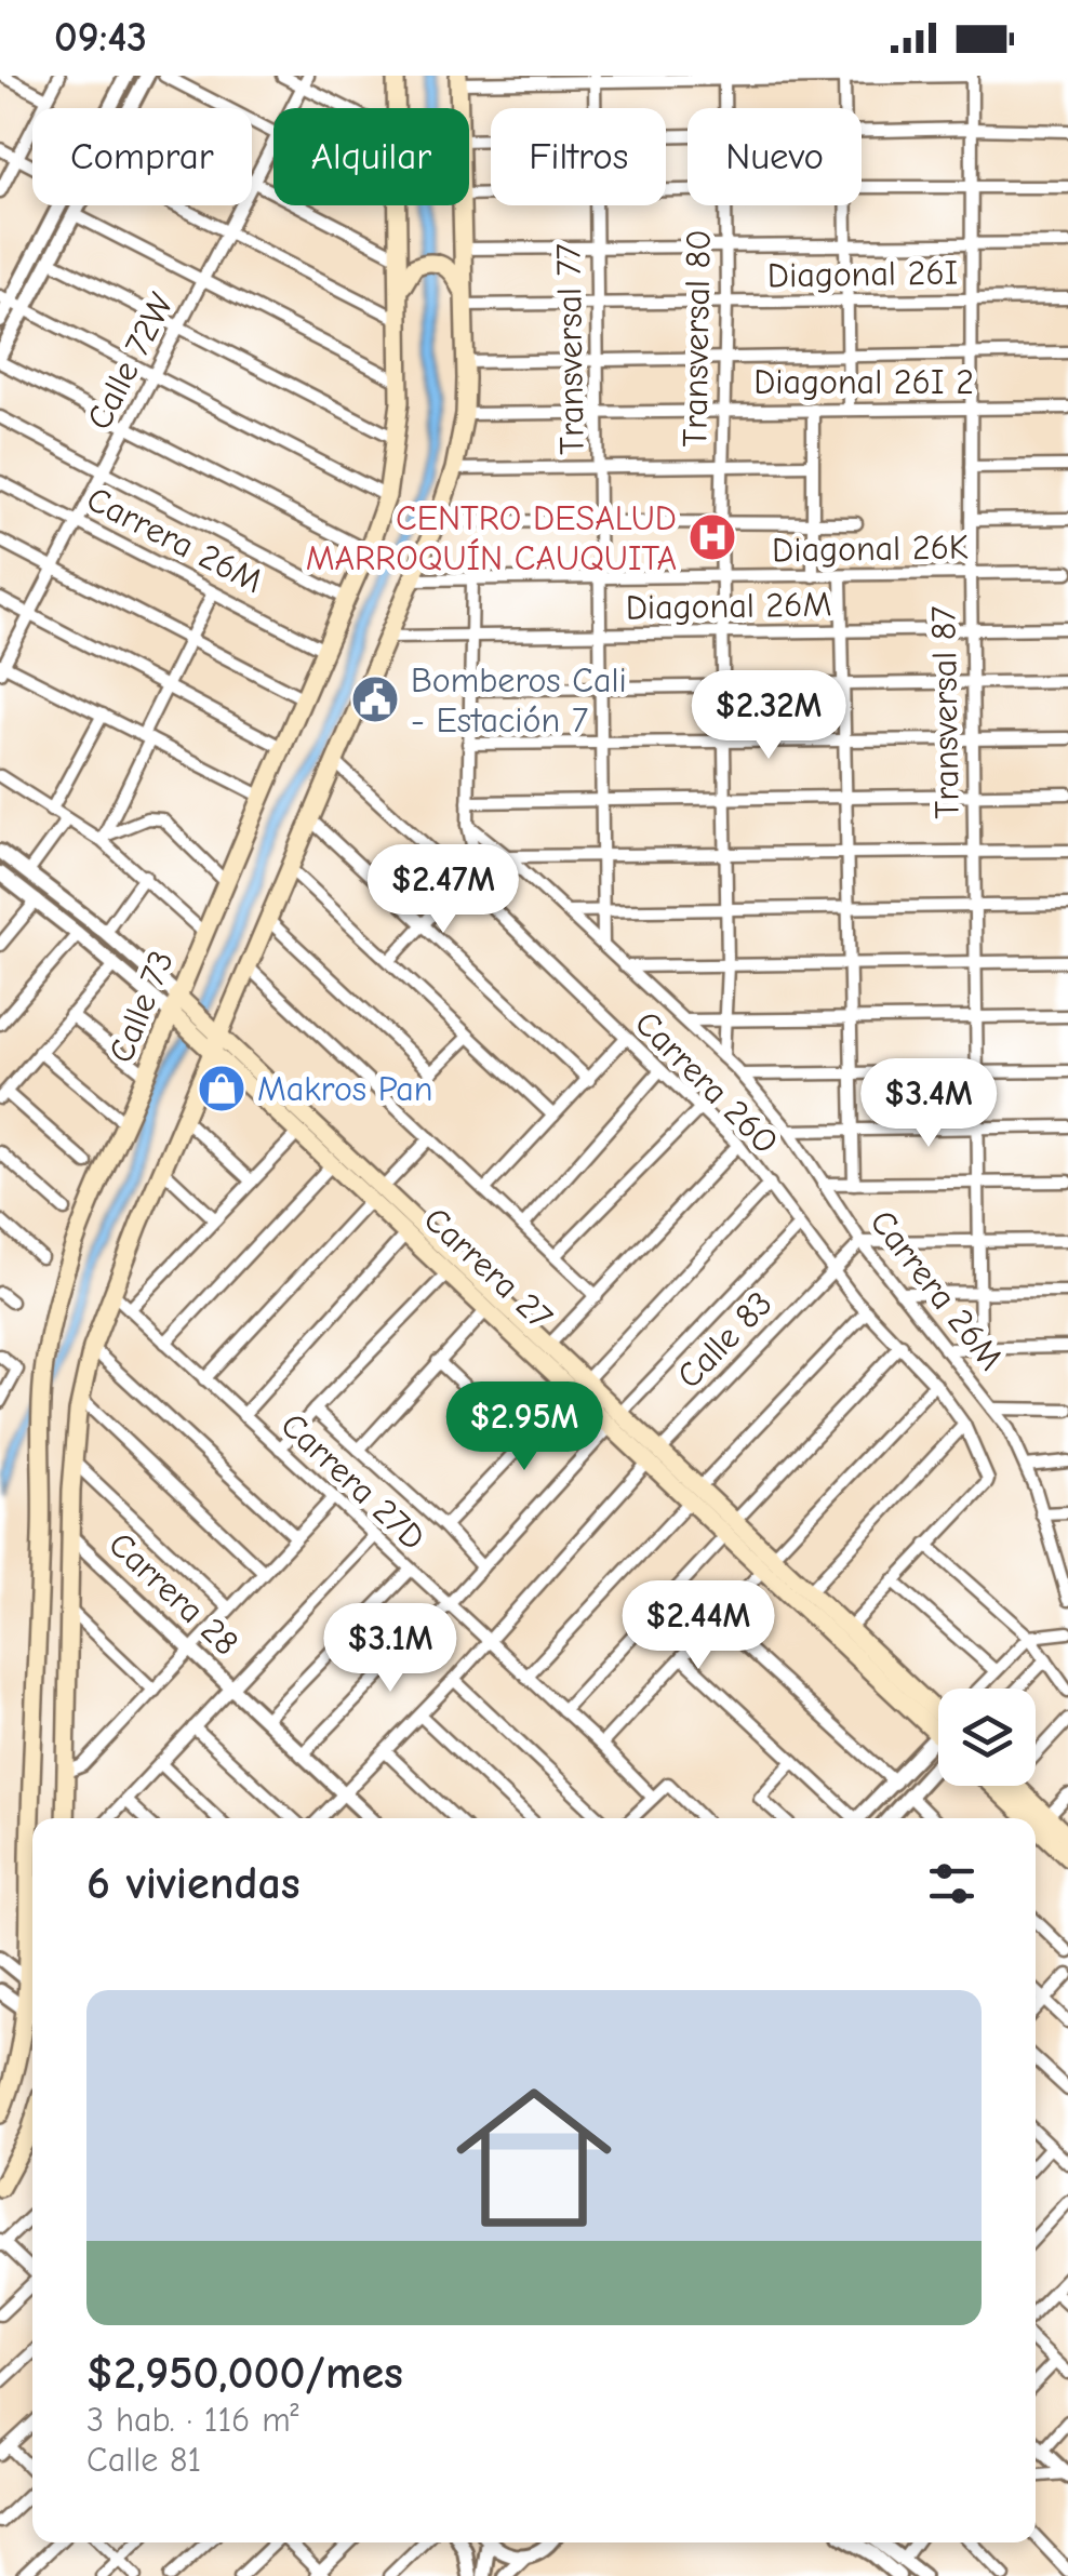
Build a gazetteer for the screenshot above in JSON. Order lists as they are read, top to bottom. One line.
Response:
{"streets":{"main road":["Calle 73","Carrera 27"],"street":["Diagonal 26I","Transversal 80","Transversal 77","Calle 72W","Diagonal 26I 2","Carrera 26M","Diagonal 26K","Diagonal 26M","Transversal 87","Carrera 26O","Calle 83","Carrera 27D","Carrera 28"]},"crossings":[["Diagonal 26I","Transversal 80"],["Diagonal 26I","Transversal 77"],["Diagonal 26I","Transversal 87"],["Transversal 80","Diagonal 26I 2"],["Transversal 80","Carrera 26M"],["Transversal 80","Diagonal 26K"],["Transversal 80","Diagonal 26M"],["Transversal 77","Diagonal 26I 2"],["Transversal 77","Carrera 26M"],["Transversal 77","Diagonal 26K"],["Transversal 77","Diagonal 26M"],["Calle 72W","Carrera 26M"],["Diagonal 26I 2","Transversal 87"],["Carrera 26M","Calle 73"],["Carrera 26M","Calle 83"],["Diagonal 26K","Transversal 87"],["Diagonal 26M","Transversal 87"],["Carrera 26O","Calle 83"],["Carrera 27","Calle 83"],["Calle 83","Carrera 27D"],["Calle 83","Carrera 28"]],"places":{"hospital":["CENTRO DESALUD MARROQUÍN CAUQUITA"],"public building":["Bomberos Cali - Estación 7"],"shop":["Makros Pan"]},"page":{"status":"09:43","chip":["Comprar","Alquilar","Filtros","Nuevo"],"price":["$2.32M","$2.47M","$3.4M","$2.95M","$2.44M","$3.1M"],"heading":"6 viviendas","list":[{"name":"$2,950,000/mes","note":"3 hab. · 116 m² · Calle 81"}]}}
